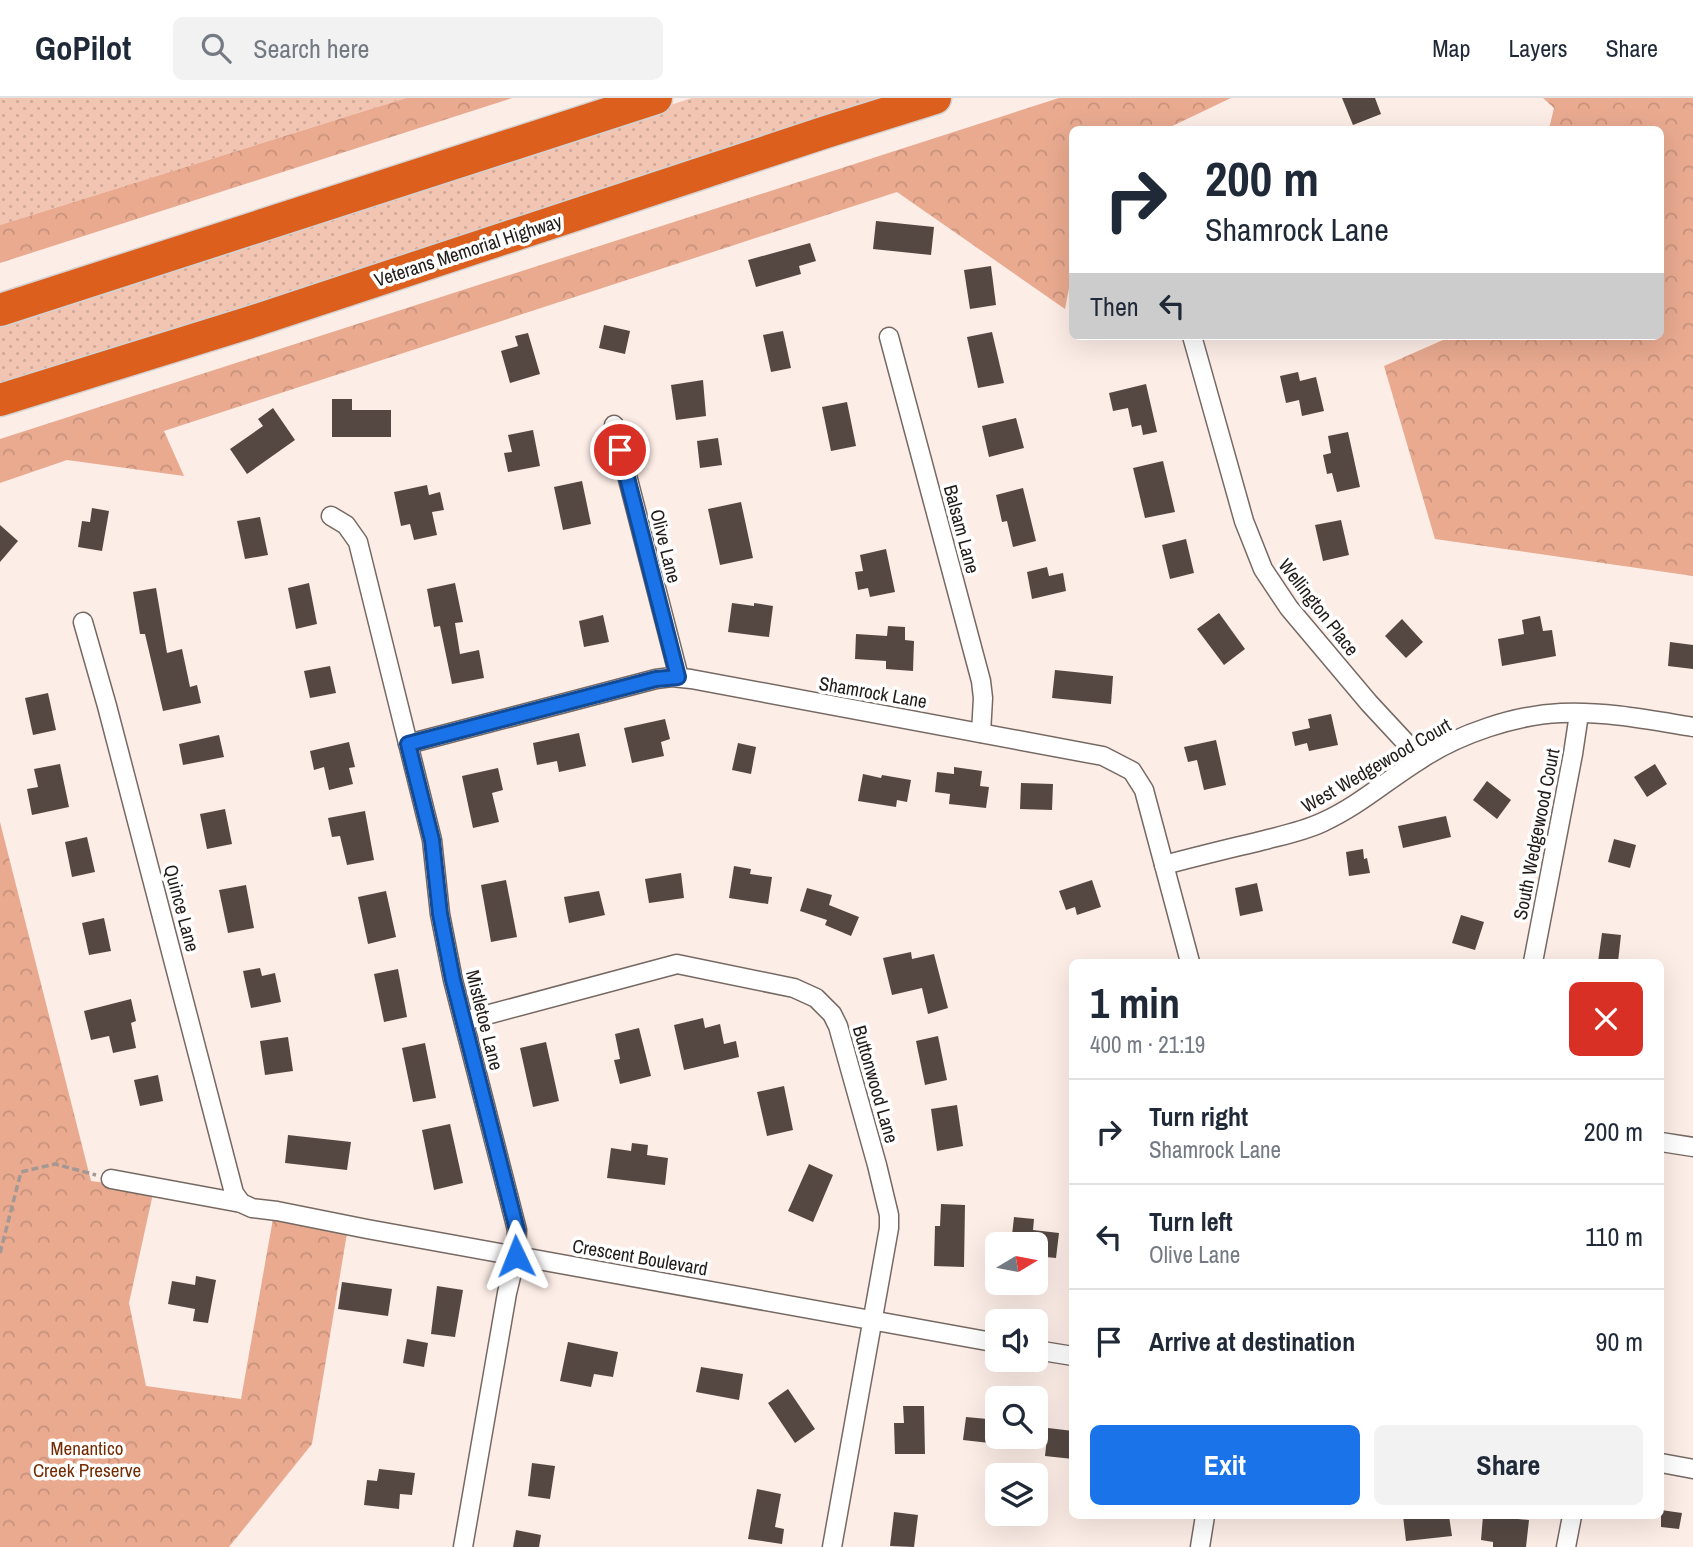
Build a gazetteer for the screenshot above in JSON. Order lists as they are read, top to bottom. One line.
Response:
{"streets":{"highway":["Veterans Memorial Highway"],"street":["Balsam Lane","Olive Lane","Wellington Place","Shamrock Lane","West Wedgewood Court","South Wedgewood Court","Quince Lane","Mistletoe Lane","Buttonwood Lane","Crescent Boulevard"]},"crossings":[["Balsam Lane","Shamrock Lane"],["Olive Lane","Shamrock Lane"],["Wellington Place","West Wedgewood Court"],["Shamrock Lane","West Wedgewood Court"],["Shamrock Lane","Mistletoe Lane"],["West Wedgewood Court","South Wedgewood Court"],["Quince Lane","Crescent Boulevard"],["Mistletoe Lane","Buttonwood Lane"],["Mistletoe Lane","Crescent Boulevard"],["Buttonwood Lane","Crescent Boulevard"]],"parks":["Menantico Creek Preserve"],"north":"right","page":{"header":"GoPilot","search":"Search here","nav":["Map","Layers","Share"],"turn":["200 m","Shamrock Lane"],"then":"Then","heading":["1 min","400 m · 21:19"],"list":[{"name":"Turn right","note":"Shamrock Lane","value":"200 m"},{"name":"Turn left","note":"Olive Lane","value":"110 m"},{"name":"Arrive at destination","value":"90 m"}],"buttons":["Exit","Share"]}}
